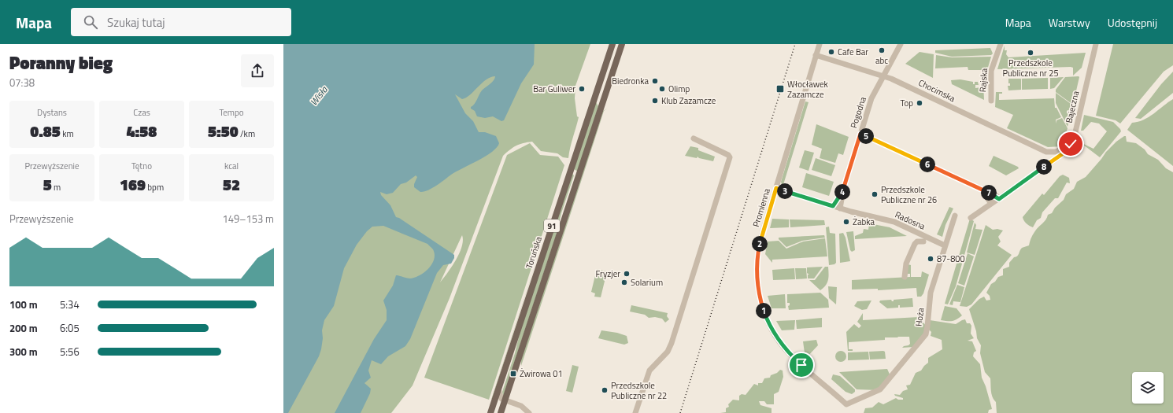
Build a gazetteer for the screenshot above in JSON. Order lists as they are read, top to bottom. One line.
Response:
{"streets":{"main road":["91","Toruńska"],"street":["Rajska","Chocimska","Bajeczna","Pogodna","Promienna","Radosna","Hoża"]},"crossings":[["Chocimska","Bajeczna"],["Chocimska","Pogodna"],["Chocimska","Promienna"],["Pogodna","Radosna"],["Promienna","Radosna"],["Promienna","Hoża"],["Radosna","Hoża"]],"water":["Wisła"],"places":{"other":["abc","Cafe Bar","Przedszkole Publiczne nr 25","Biedronka","Bar Guliwer","Olimp","Klub Zazamcze","Top","Przedszkole Publiczne nr 26","Żabka","87-800","Fryzjer","Solarium","Przedszkole Publiczne nr 22"],"transit":["Włocławek Zazamcze","Żwirowa 01"]},"page":{"header":"Mapa","search":"Szukaj tutaj","nav":["Mapa","Warstwy","Udostępnij"],"heading":["Poranny bieg","07:38"],"stats":[["Dystans","0.85 km"],["Czas","4:58"],["Tempo","5:50 /km"],["Przewyższenie","5 m"],["Tętno","169 bpm"],["kcal","52"]],"pins":["5","6","8","3","4","7","2","1"],"chart":["Przewyższenie","149–153 m"],"list":[{"name":"100 m","note":"5:34"},{"name":"200 m","note":"6:05"},{"name":"300 m","note":"5:56"}]}}
